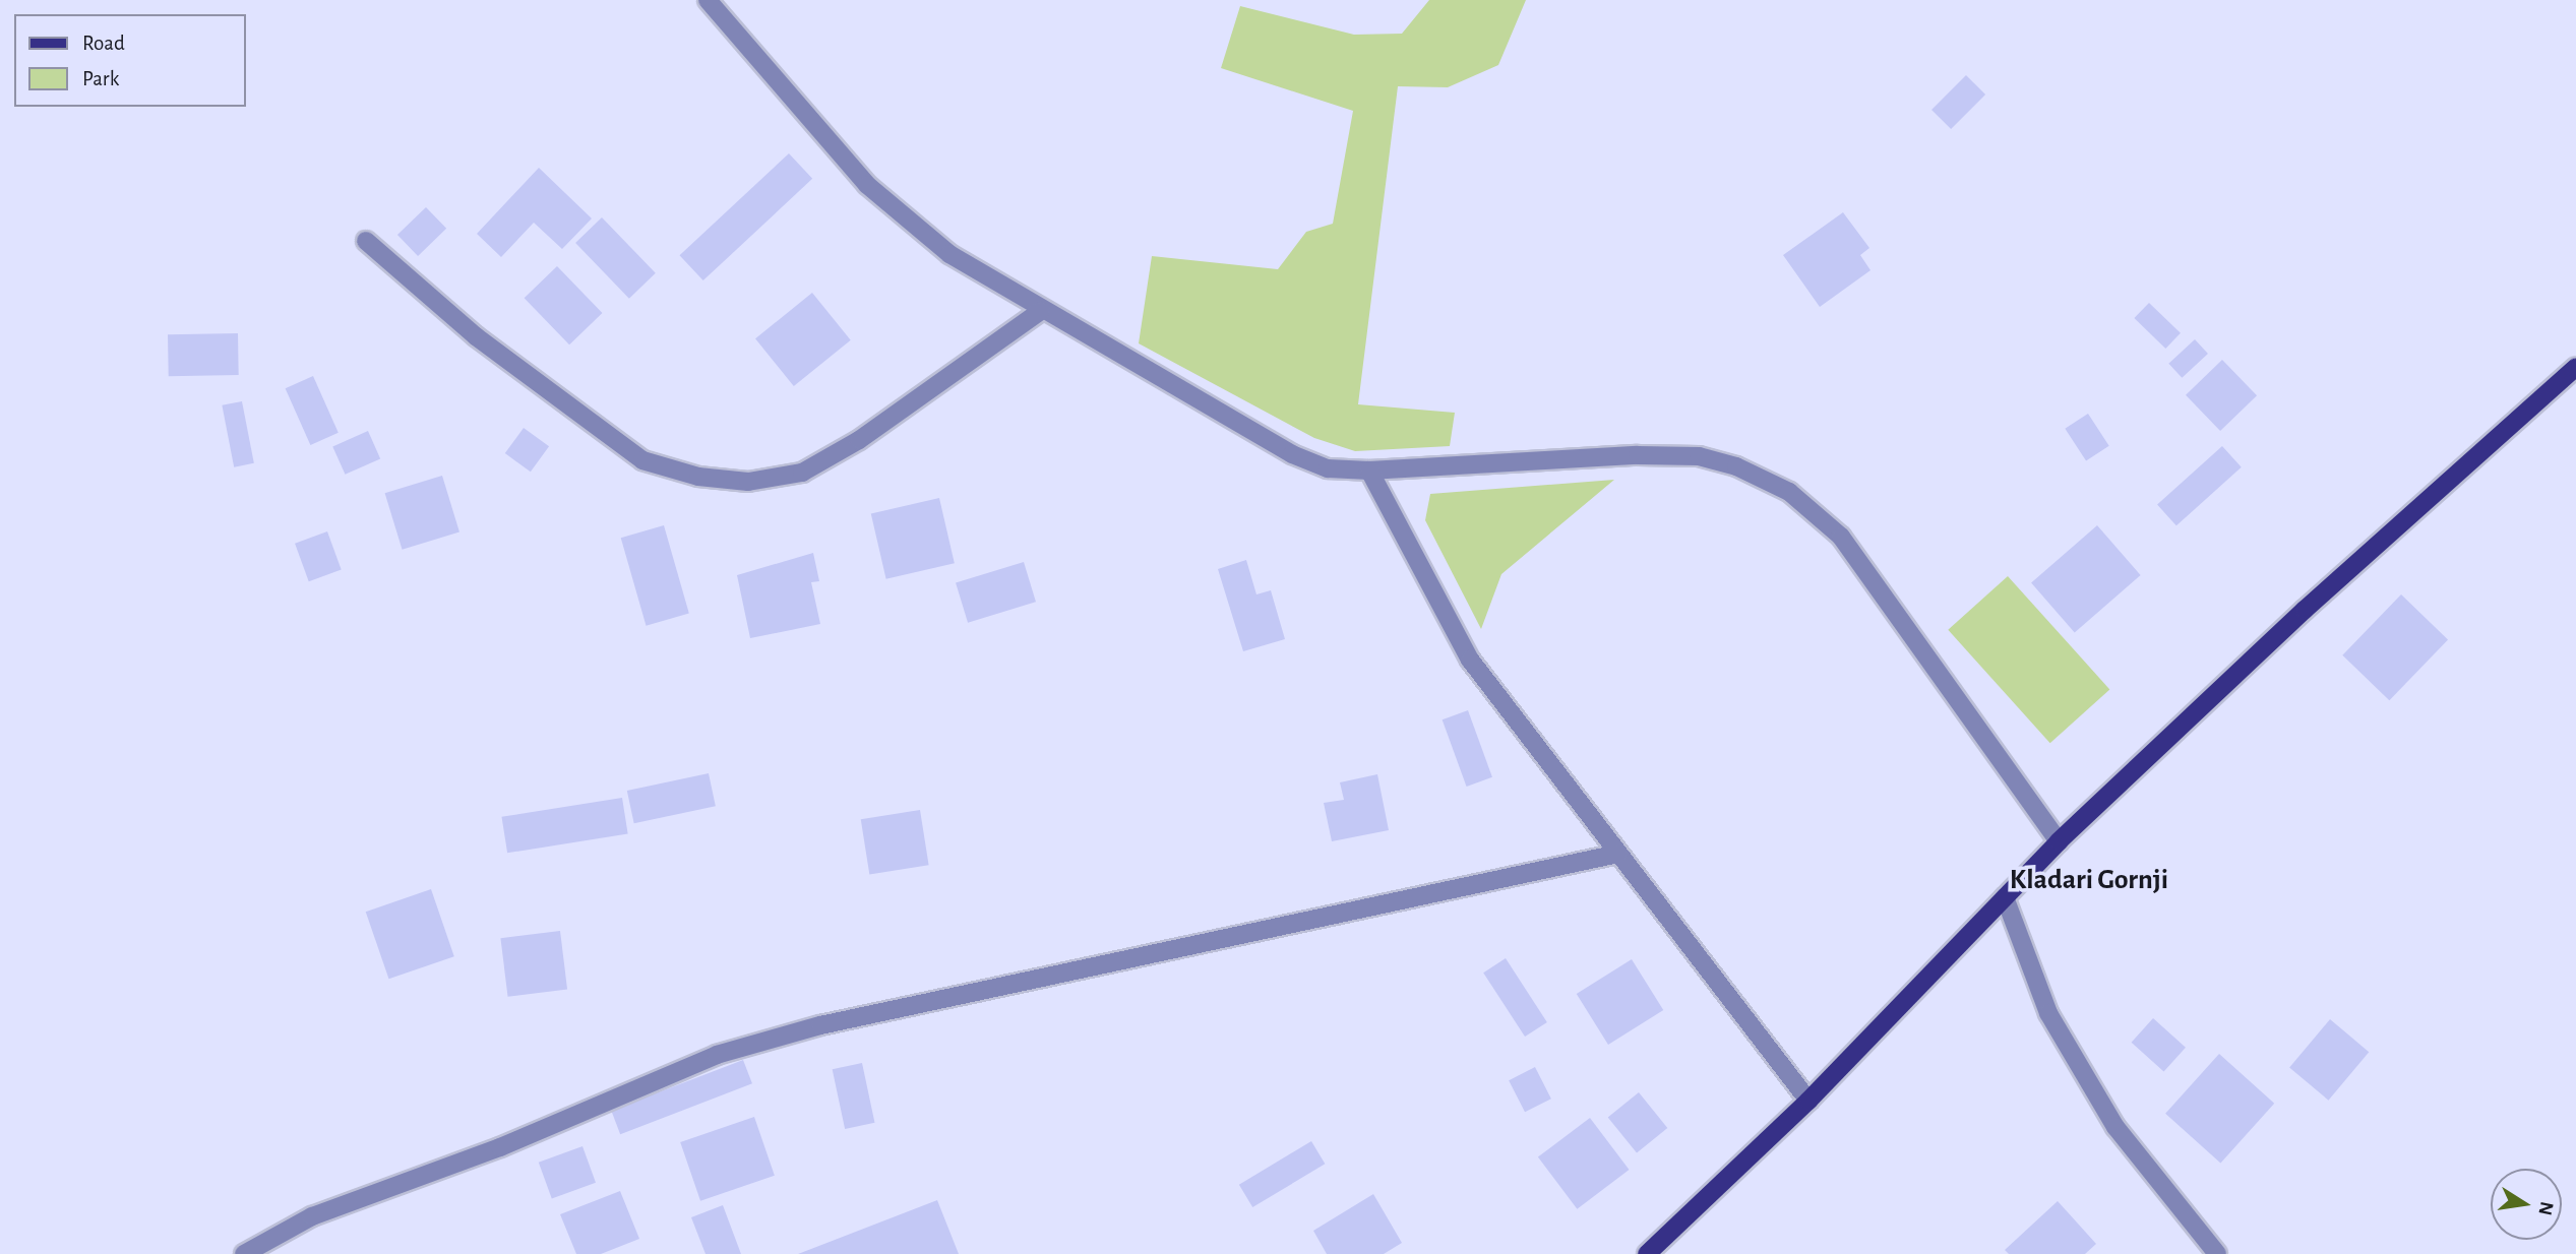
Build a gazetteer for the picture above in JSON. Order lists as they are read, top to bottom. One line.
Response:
{"districts":["Kladari Gornji"],"legend":["Road","Park"],"north":"right"}
